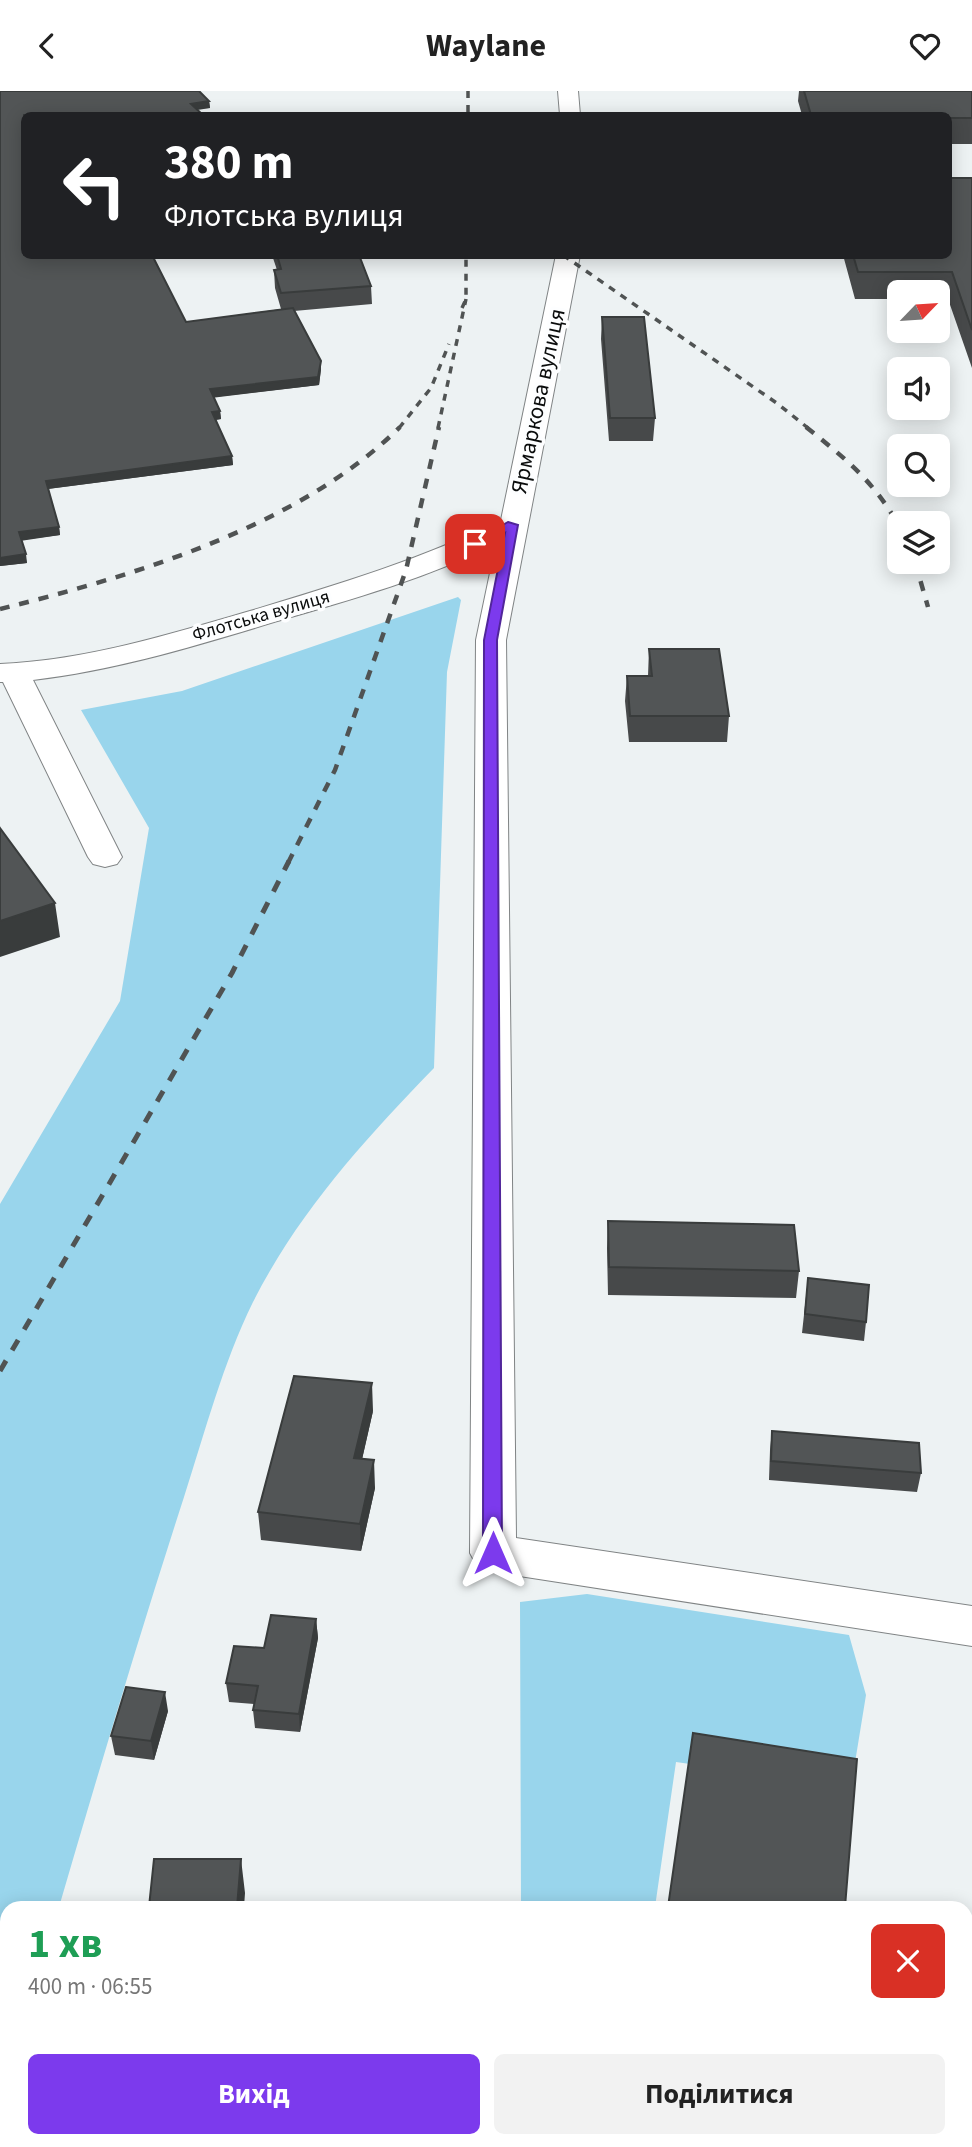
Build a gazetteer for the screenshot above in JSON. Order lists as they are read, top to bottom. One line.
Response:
{"streets":{"street":["Ярмаркова вулиця","Флотська вулиця"]},"crossings":[["Ярмаркова вулиця","Флотська вулиця"]],"north":"top right","page":{"header":"Waylane","turn":["380 m","Флотська вулиця"],"heading":["1 хв","400 m · 06:55"],"buttons":["Вихід","Поділитися"]}}
